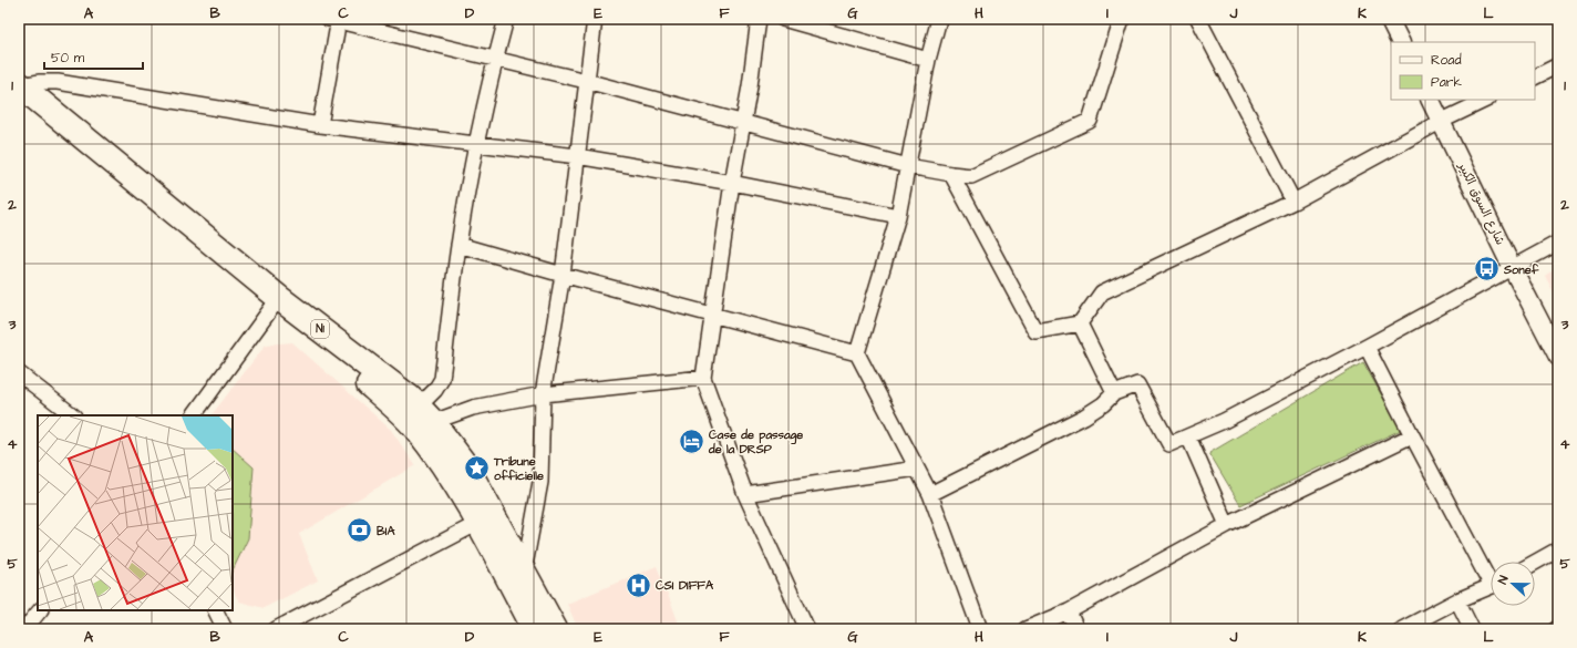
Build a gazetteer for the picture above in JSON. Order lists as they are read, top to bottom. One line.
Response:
{"streets":{"highway":["N1"],"street":["شارع السوق الكبير"]},"places":{"bus stop":["Sonef"],"hotel":["Case de passage de la DRSP"],"place":["Tribune officielle"],"bank":["BIA"],"hospital":["CSI DIFFA"]},"legend":["Road","Park"],"scale_bar":"50 m","north":"left","grid":{"columns":["A","B","C","D","E","F","G","H","I","J","K","L"],"rows":["1","2","3","4","5"]}}
